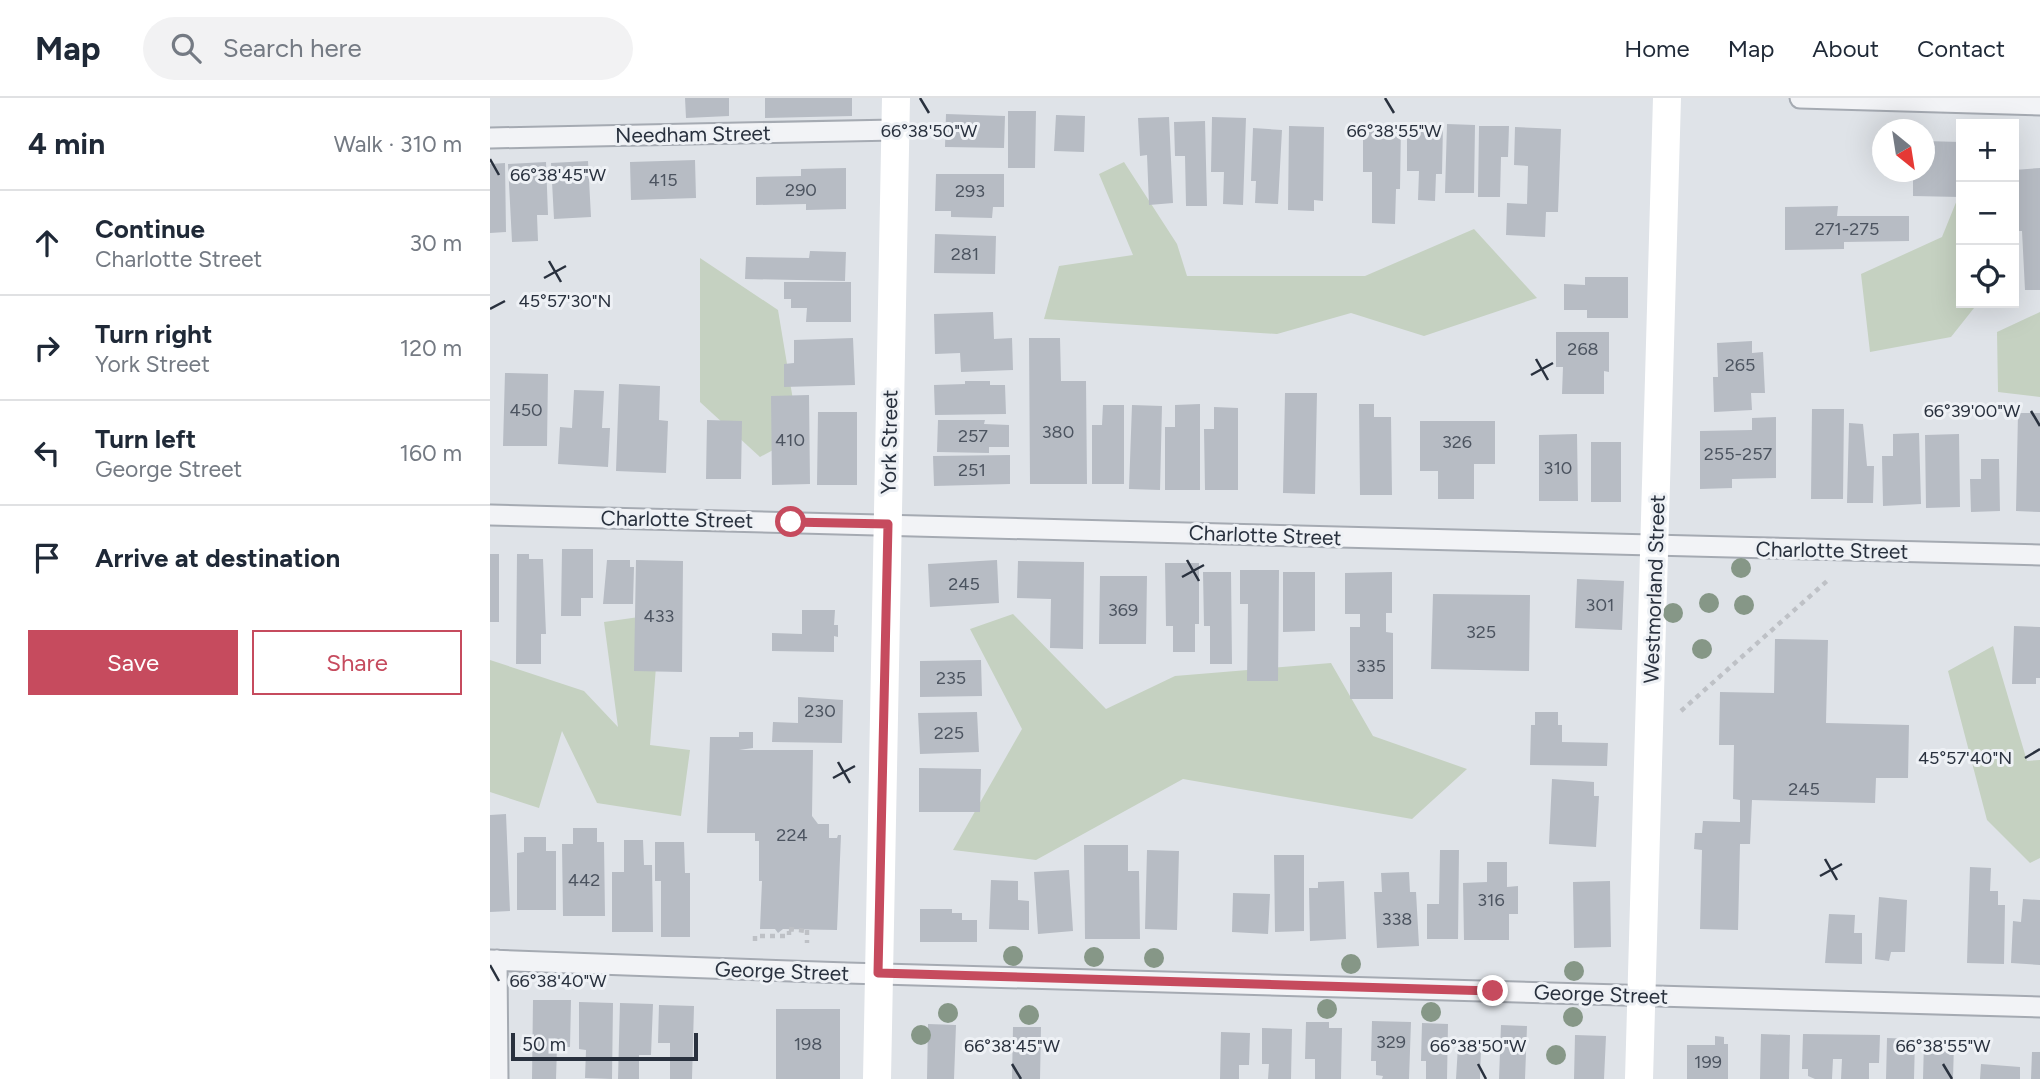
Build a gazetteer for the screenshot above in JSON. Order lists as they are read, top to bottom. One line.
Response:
{"streets":{"street":["Needham Street","York Street","Charlotte Street","Westmorland Street","George Street"]},"crossings":[["Needham Street","York Street"],["York Street","Charlotte Street"],["York Street","George Street"],["Charlotte Street","Westmorland Street"],["Westmorland Street","George Street"]],"house_numbers":["415","290","293","271-275","281","268","265","450","380","257","410","326","255-257","310","251","245","301","369","433","325","335","235","230","225","245","224","442","316","338","329","198","199"],"scale_bar":"50 m","north":"bottom right","page":{"header":"Map","search":"Search here","nav":["Home","Map","About","Contact"],"heading":["4 min","Walk · 310 m"],"map_buttons":["+","−"],"list":[["Continue","Charlotte Street","30 m"],["Turn right","York Street","120 m"],["Turn left","George Street","160 m"],"Arrive at destination"],"buttons":["Save","Share"],"scale":"50 m"},"coordinates":["66°38'50\"W","66°38'55\"W","66°38'45\"W","45°57'30\"N","66°39'00\"W","45°57'40\"N","66°38'40\"W"]}
